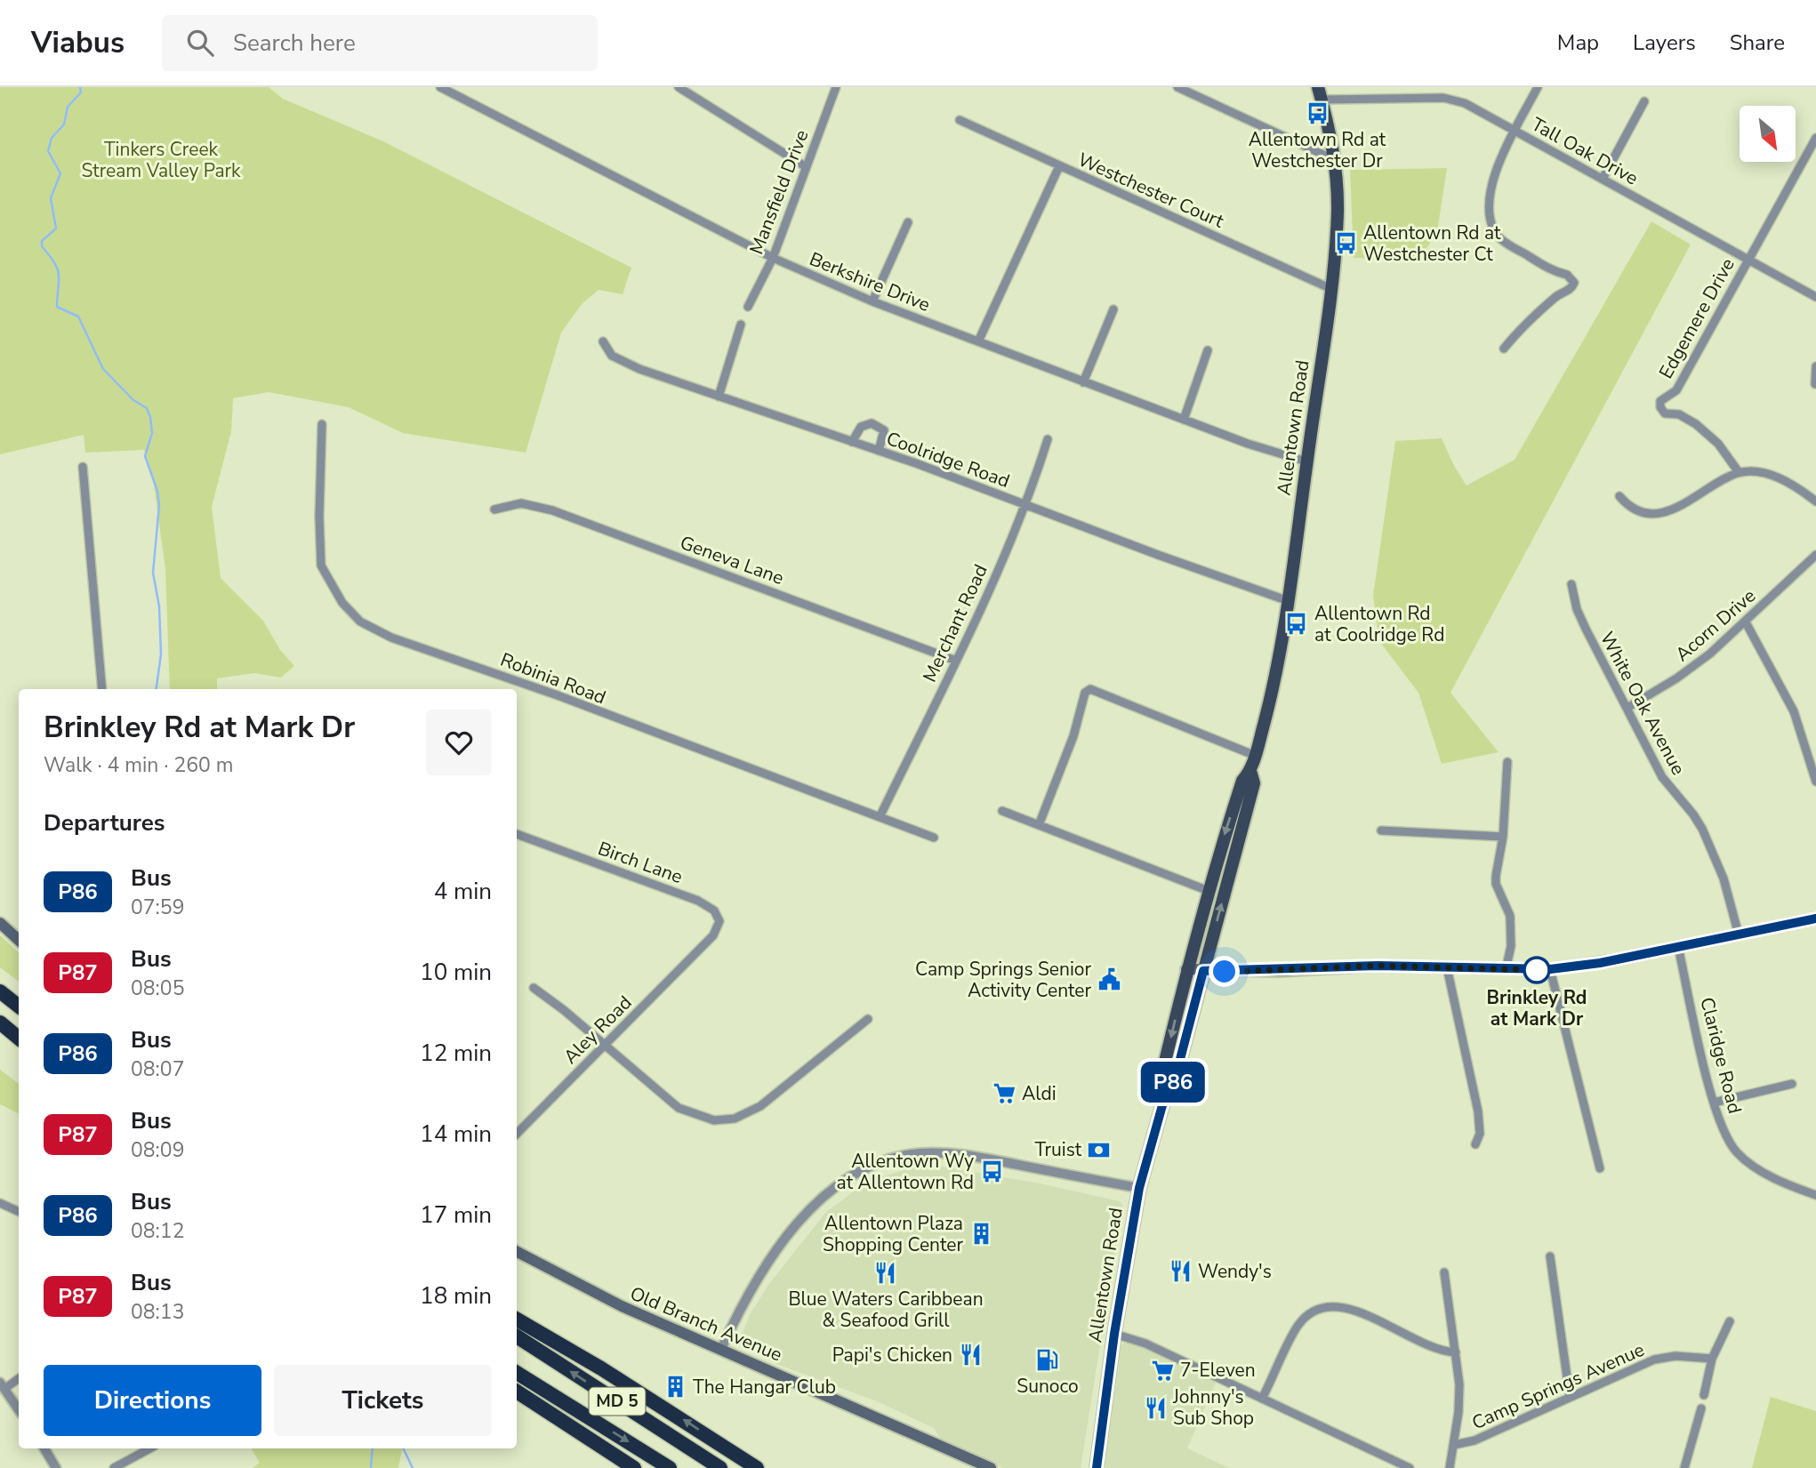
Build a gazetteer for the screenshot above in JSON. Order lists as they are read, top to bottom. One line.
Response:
{"streets":{"highway":["MD 5"],"main road":["Allentown Road","Old Branch Avenue"],"street":["Tall Oak Drive","Westchester Court","Mansfield Drive","Berkshire Drive","Edgemere Drive","Coolridge Road","Geneva Lane","Merchant Road","Acorn Drive","Robinia Road","White Oak Avenue","Birch Lane","Aley Road","Claridge Road","Camp Springs Avenue"]},"crossings":[["Tall Oak Drive","Edgemere Drive"],["Tall Oak Drive","Allentown Road"],["Westchester Court","Allentown Road"],["Mansfield Drive","Berkshire Drive"],["Berkshire Drive","Allentown Road"],["Allentown Road","Coolridge Road"],["Coolridge Road","Merchant Road"],["Geneva Lane","Merchant Road"],["Merchant Road","Robinia Road"],["Acorn Drive","White Oak Avenue"],["Birch Lane","Aley Road"]],"parks":["Tinkers Creek Stream Valley Park"],"places":{"bus stop":["Allentown Rd at Westchester Dr","Allentown Rd at Westchester Ct","Allentown Rd at Coolridge Rd","Allentown Wy at Allentown Rd"],"other":["Brinkley Rd at Mark Dr"],"public building":["Camp Springs Senior Activity Center"],"supermarket":["Aldi","7-Eleven"],"bank":["Truist"],"building":["Allentown Plaza Shopping Center","The Hangar Club"],"restaurant":["Wendy's","Blue Waters Caribbean & Seafood Grill","Papi's Chicken","Johnny's Sub Shop"],"fuel station":["Sunoco"]},"lines":["bus line P86"],"north":"bottom right","page":{"header":"Viabus","search":"Search here","nav":["Map","Layers","Share"],"on_map":"P86","heading":[["Brinkley Rd at Mark Dr","Walk · 4 min · 260 m"],"Departures"],"list":[{"mark":"P86","name":"Bus","note":"07:59","value":"4 min"},{"mark":"P87","name":"Bus","note":"08:05","value":"10 min"},{"mark":"P86","name":"Bus","note":"08:07","value":"12 min"},{"mark":"P87","name":"Bus","note":"08:09","value":"14 min"},{"mark":"P86","name":"Bus","note":"08:12","value":"17 min"},{"mark":"P87","name":"Bus","note":"08:13","value":"18 min"}],"buttons":["Directions","Tickets"]}}
